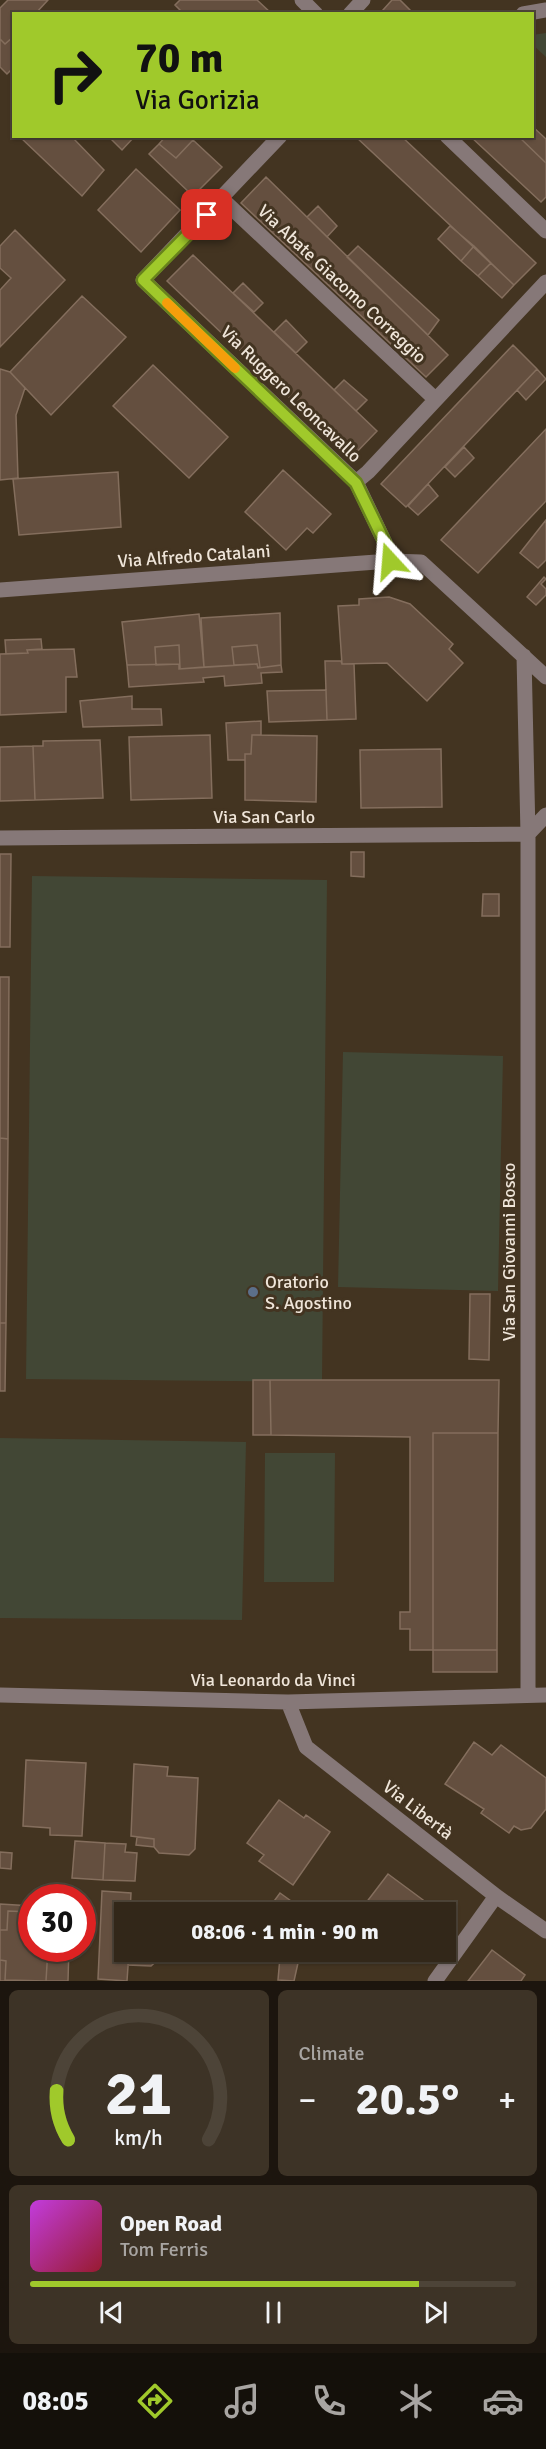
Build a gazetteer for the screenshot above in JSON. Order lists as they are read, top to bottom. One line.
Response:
{"streets":{"street":["Via Abate Giacomo Correggio","Via Ruggero Leoncavallo","Via Alfredo Catalani","Via San Carlo","Via San Giovanni Bosco","Via Leonardo da Vinci","Via Libertà"]},"crossings":[["Via Abate Giacomo Correggio","Via Ruggero Leoncavallo"],["Via Ruggero Leoncavallo","Via Alfredo Catalani"],["Via San Carlo","Via San Giovanni Bosco"],["Via San Giovanni Bosco","Via Leonardo da Vinci"],["Via Leonardo da Vinci","Via Libertà"]],"places":["Oratorio S. Agostino"],"page":{"turn":["70 m","Via Gorizia"],"limit":"30","trip":"08:06 · 1 min · 90 m","tile":"Climate","heat":["−","20.5°","+"],"song":["Open Road","Tom Ferris"],"tabs":"08:05","gauge":["21","km/h"]}}
